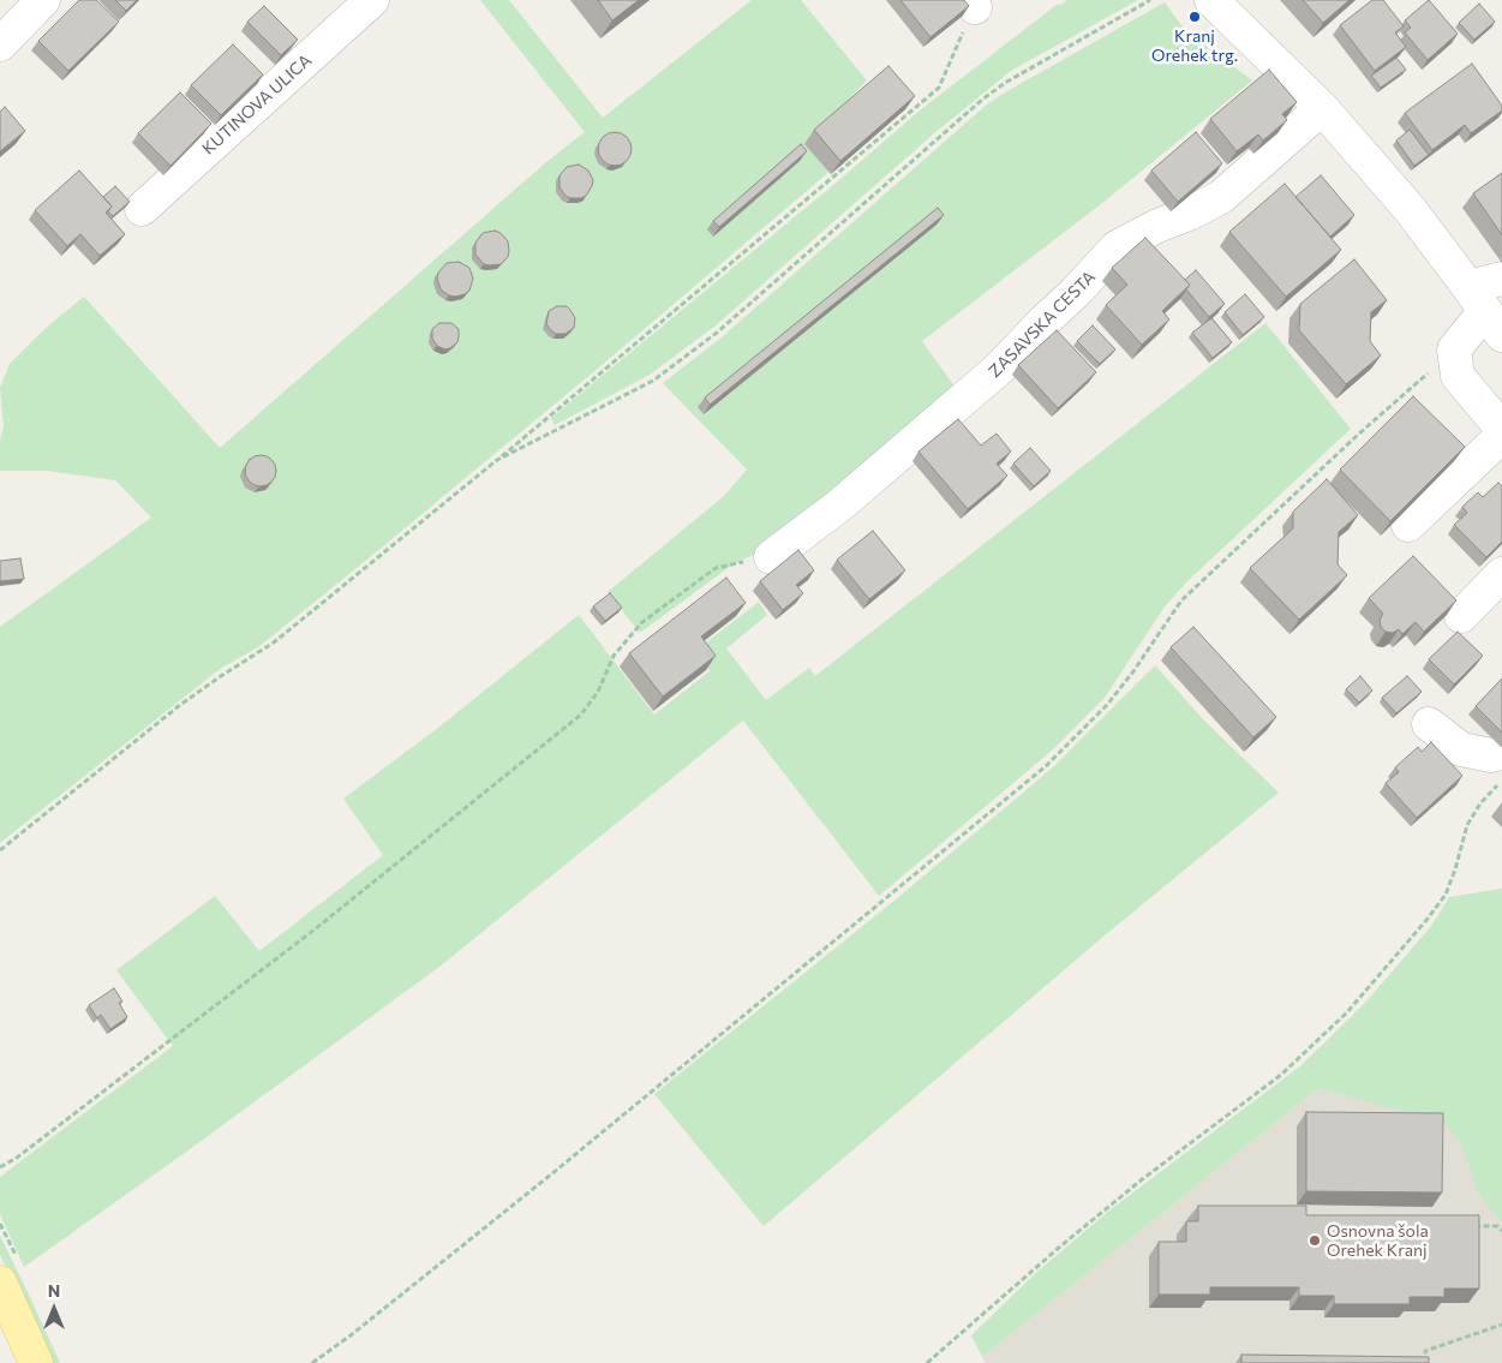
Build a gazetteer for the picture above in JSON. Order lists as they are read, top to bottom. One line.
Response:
{"streets":{"street":["KUTINOVA ULICA","ZASAVSKA CESTA"]},"places":["Kranj Orehek trg.","Osnovna šola Orehek Kranj"],"north":"top"}
